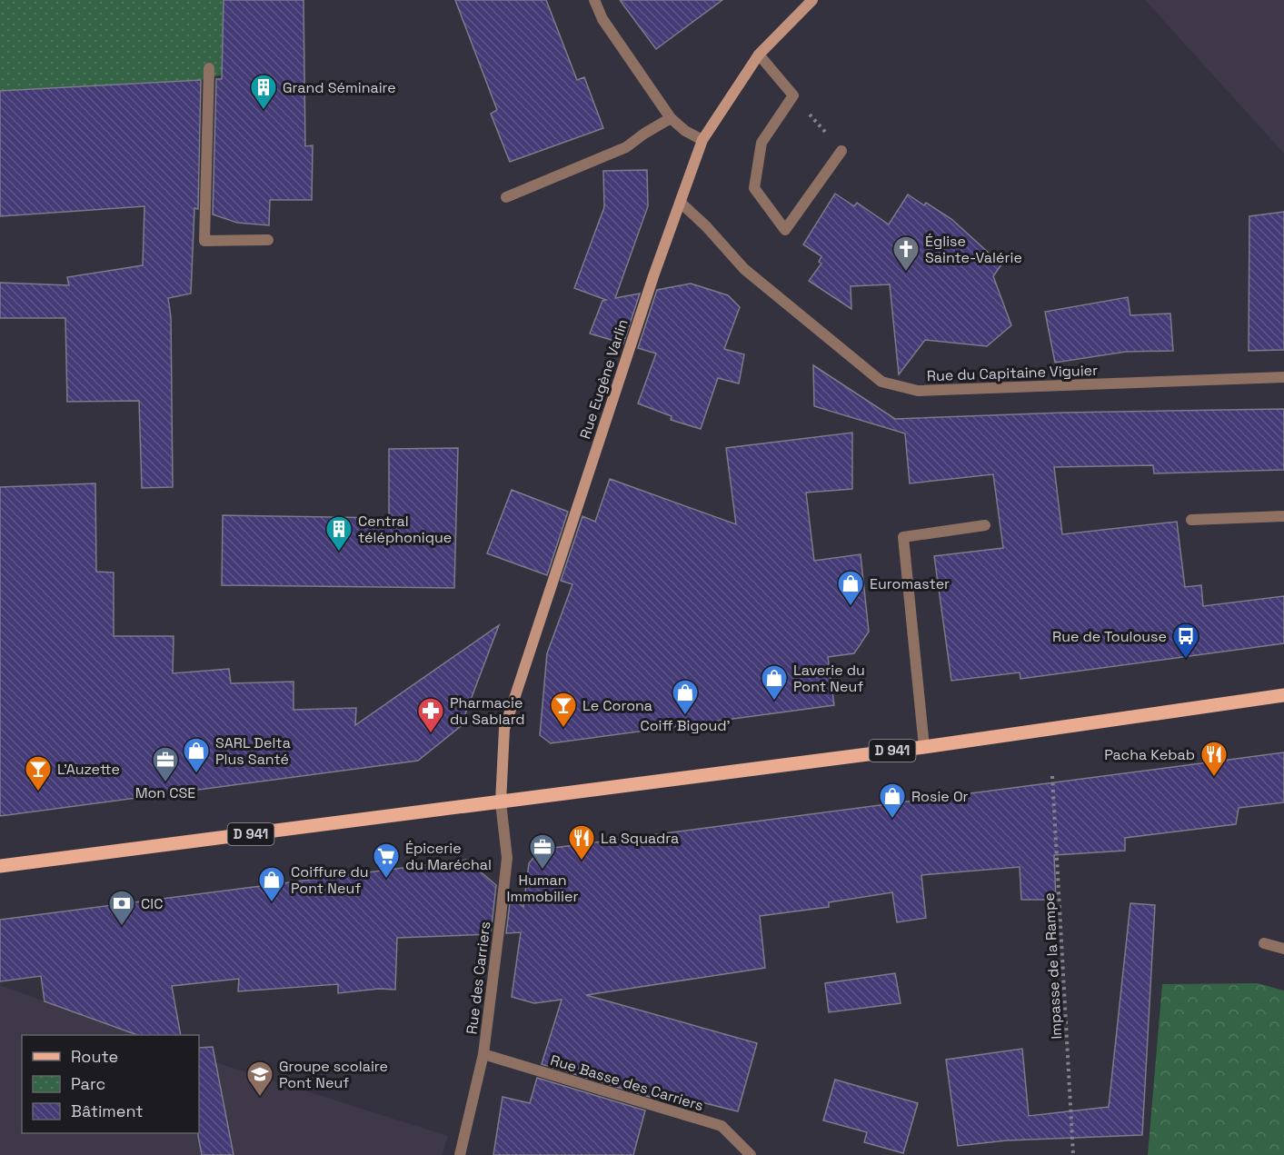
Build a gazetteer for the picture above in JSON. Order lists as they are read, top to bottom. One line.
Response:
{"streets":{"main road":["D 941"],"street":["Rue du Capitaine Viguier","Rue Eugène Varlin","Rue des Carriers","Rue Basse des Carriers"],"path":["Impasse de la Rampe"]},"crossings":[["Rue du Capitaine Viguier","Rue Eugène Varlin"],["Rue Eugène Varlin","D 941"],["Rue Eugène Varlin","Rue des Carriers"],["D 941","Rue des Carriers"],["Rue des Carriers","Rue Basse des Carriers"]],"places":{"building":["Grand Séminaire","Central téléphonique"],"church":["Église Sainte-Valérie"],"shop":["Euromaster","Laverie du Pont Neuf","Coiff Bigoud'","SARL Delta Plus Santé","Rosie Or","Coiffure du Pont Neuf"],"bus stop":["Rue de Toulouse"],"bar":["Le Corona","L'Auzette"],"pharmacy":["Pharmacie du Sablard"],"restaurant":["Pacha Kebab","La Squadra"],"office":["Mon CSE","Human Immobilier"],"supermarket":["Épicerie du Maréchal"],"bank":["CIC"],"school or university":["Groupe scolaire Pont Neuf"]},"legend":["Route","Parc","Bâtiment"]}
